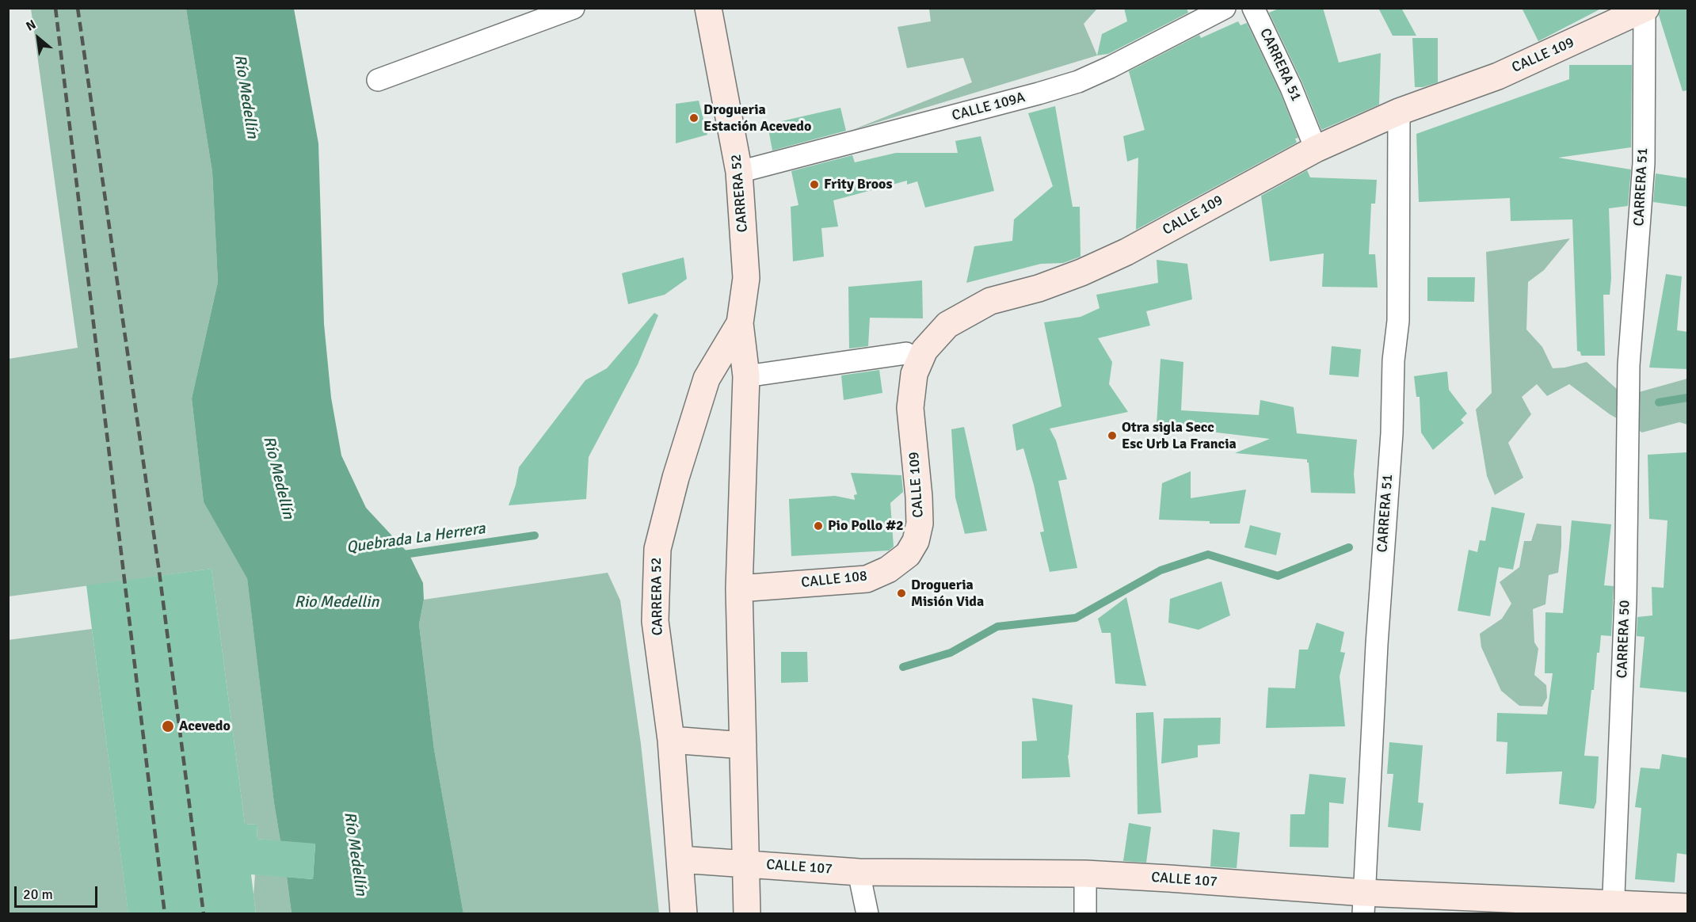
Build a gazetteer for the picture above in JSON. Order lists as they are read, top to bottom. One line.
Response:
{"streets":{"street":["CALLE 109","CARRERA 51","CALLE 109A","CARRERA 52","CALLE 108","CARRERA 50","CALLE 107"]},"crossings":[["CALLE 109","CARRERA 51"],["CALLE 109","CALLE 108"],["CARRERA 51","CARRERA 50"],["CARRERA 51","CALLE 107"],["CALLE 109A","CARRERA 52"],["CARRERA 52","CALLE 108"],["CARRERA 52","CALLE 107"],["CARRERA 50","CALLE 107"]],"water":["Río Medellín","Quebrada La Herrera","Rio Medellin"],"places":["Drogueria Estación Acevedo","Frity Broos","Otra sigla Secc Esc Urb La Francia","Pio Pollo #2","Drogueria Misión Vida","Acevedo"],"scale_bar":"20 m","north":"top left"}
